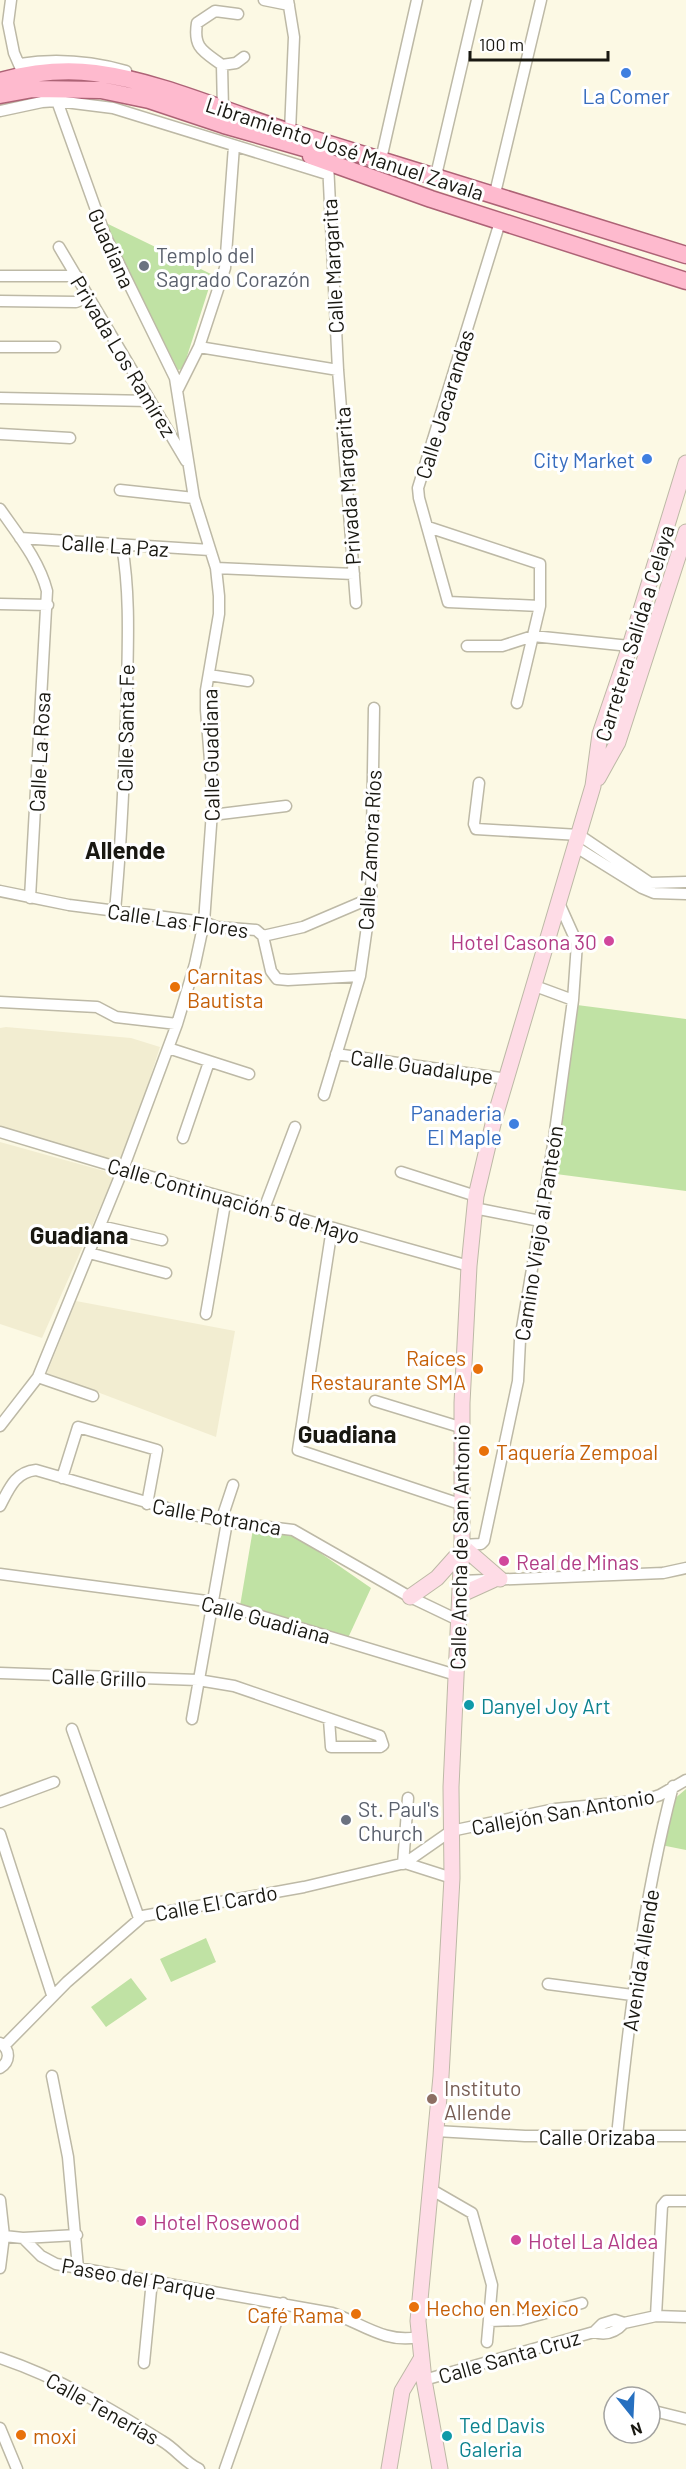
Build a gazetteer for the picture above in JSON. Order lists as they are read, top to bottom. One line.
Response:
{"streets":{"main road":["Libramiento José Manuel Zavala","Carretera Salida a Celaya","Calle Ancha de San Antonio"],"street":["Guadiana","Calle Margarita","Privada Los Ramírez","Calle Jacarandas","Privada Margarita","Calle La Paz","Calle Santa Fe","Calle La Rosa","Calle Guadiana","Calle Zamora Ríos","Calle Las Flores","Calle Guadalupe","Calle Continuación 5 de Mayo","Camino Viejo al Panteón","Calle Potranca","Calle Grillo","Callejón San Antonio","Calle El Cardo","Avenida Allende","Calle Orizaba","Paseo del Parque","Calle Santa Cruz","Calle Tenerías"]},"crossings":[["Guadiana","Calle Guadiana"],["Calle Margarita","Privada Margarita"],["Privada Los Ramírez","Calle Guadiana"],["Calle La Paz","Calle Santa Fe"],["Calle La Paz","Calle La Rosa"],["Calle La Paz","Calle Guadiana"],["Carretera Salida a Celaya","Calle Ancha de San Antonio"],["Calle Santa Fe","Calle Las Flores"],["Calle La Rosa","Calle Las Flores"],["Calle Guadiana","Calle Las Flores"],["Calle Guadiana","Calle Continuación 5 de Mayo"],["Calle Guadiana","Calle Ancha de San Antonio"],["Calle Zamora Ríos","Calle Las Flores"],["Calle Zamora Ríos","Calle Guadalupe"],["Calle Guadalupe","Calle Ancha de San Antonio"],["Calle Continuación 5 de Mayo","Calle Ancha de San Antonio"],["Camino Viejo al Panteón","Calle Ancha de San Antonio"],["Calle Potranca","Calle Ancha de San Antonio"],["Calle Ancha de San Antonio","Callejón San Antonio"],["Calle Ancha de San Antonio","Calle El Cardo"],["Calle Ancha de San Antonio","Calle Orizaba"],["Calle Ancha de San Antonio","Paseo del Parque"],["Calle Ancha de San Antonio","Calle Santa Cruz"],["Callejón San Antonio","Calle El Cardo"],["Callejón San Antonio","Avenida Allende"],["Avenida Allende","Calle Orizaba"]],"districts":["Allende","Guadiana","Guadiana"],"places":["La Comer","Templo del Sagrado Corazón","City Market","Hotel Casona 30","Carnitas Bautista","Panaderia El Maple","Raíces Restaurante SMA","Taquería Zempoal","Real de Minas","Danyel Joy Art","St. Paul's Church","Instituto Allende","Hotel Rosewood","Hotel La Aldea","Hecho en Mexico","Café Rama","moxi","Ted Davis Galeria"],"scale_bar":"100 m","north":"bottom"}
